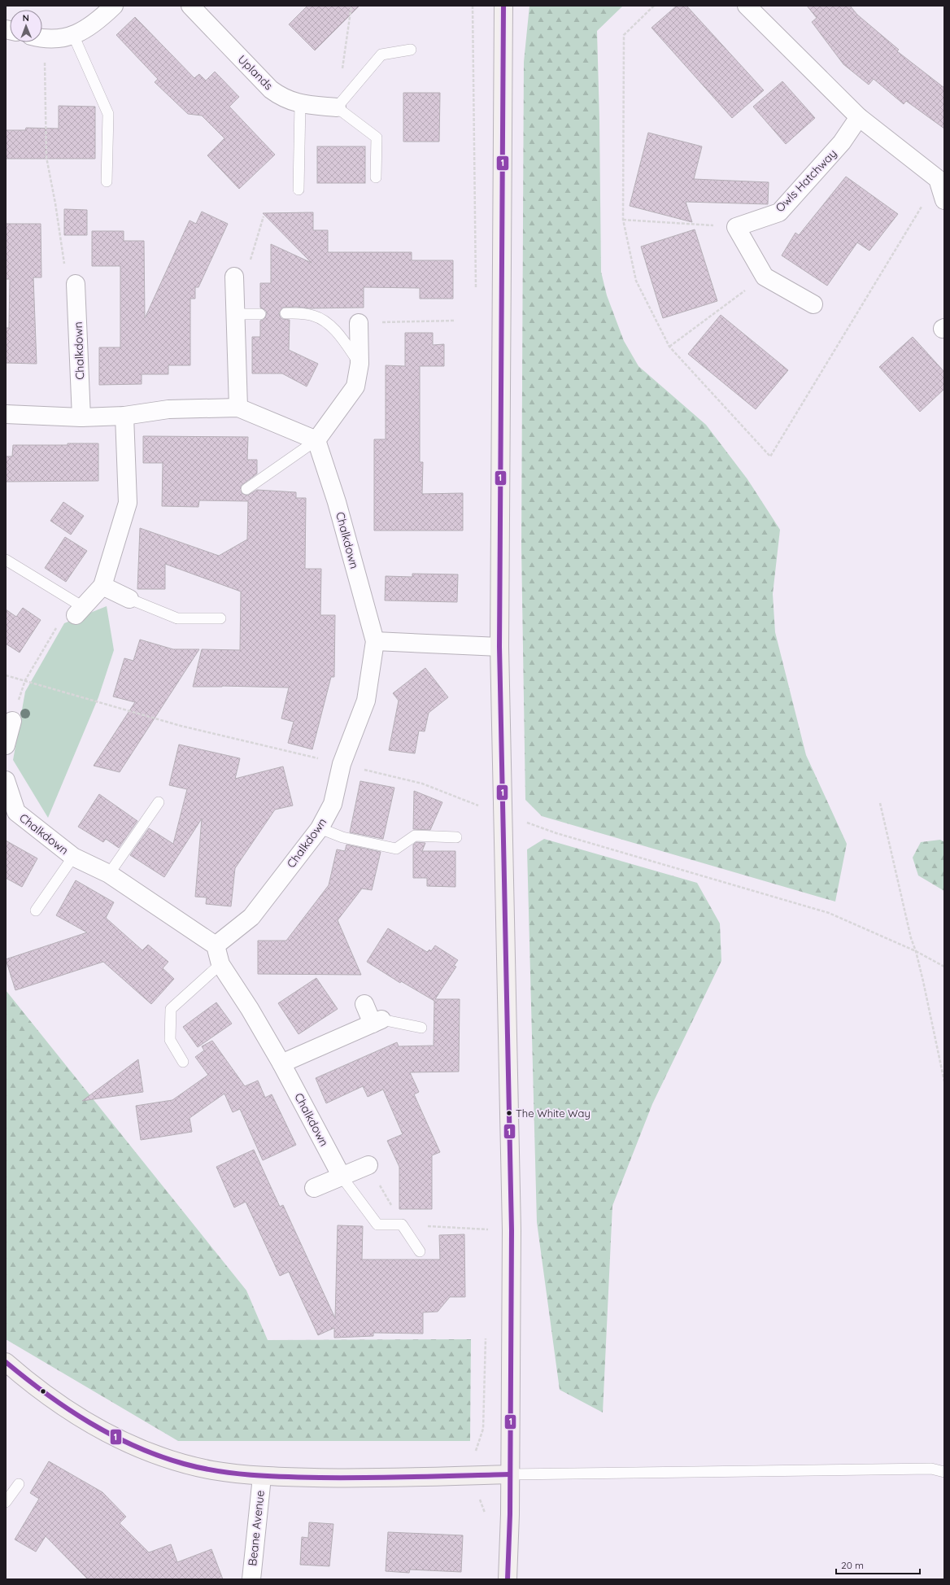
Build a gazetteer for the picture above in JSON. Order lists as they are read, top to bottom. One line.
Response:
{"streets":{"street":["Uplands","Owls Hatchway","Chalkdown","Beane Avenue"]},"places":["The White Way"],"lines":["transit line 1"],"scale_bar":"20 m","north":"top"}
